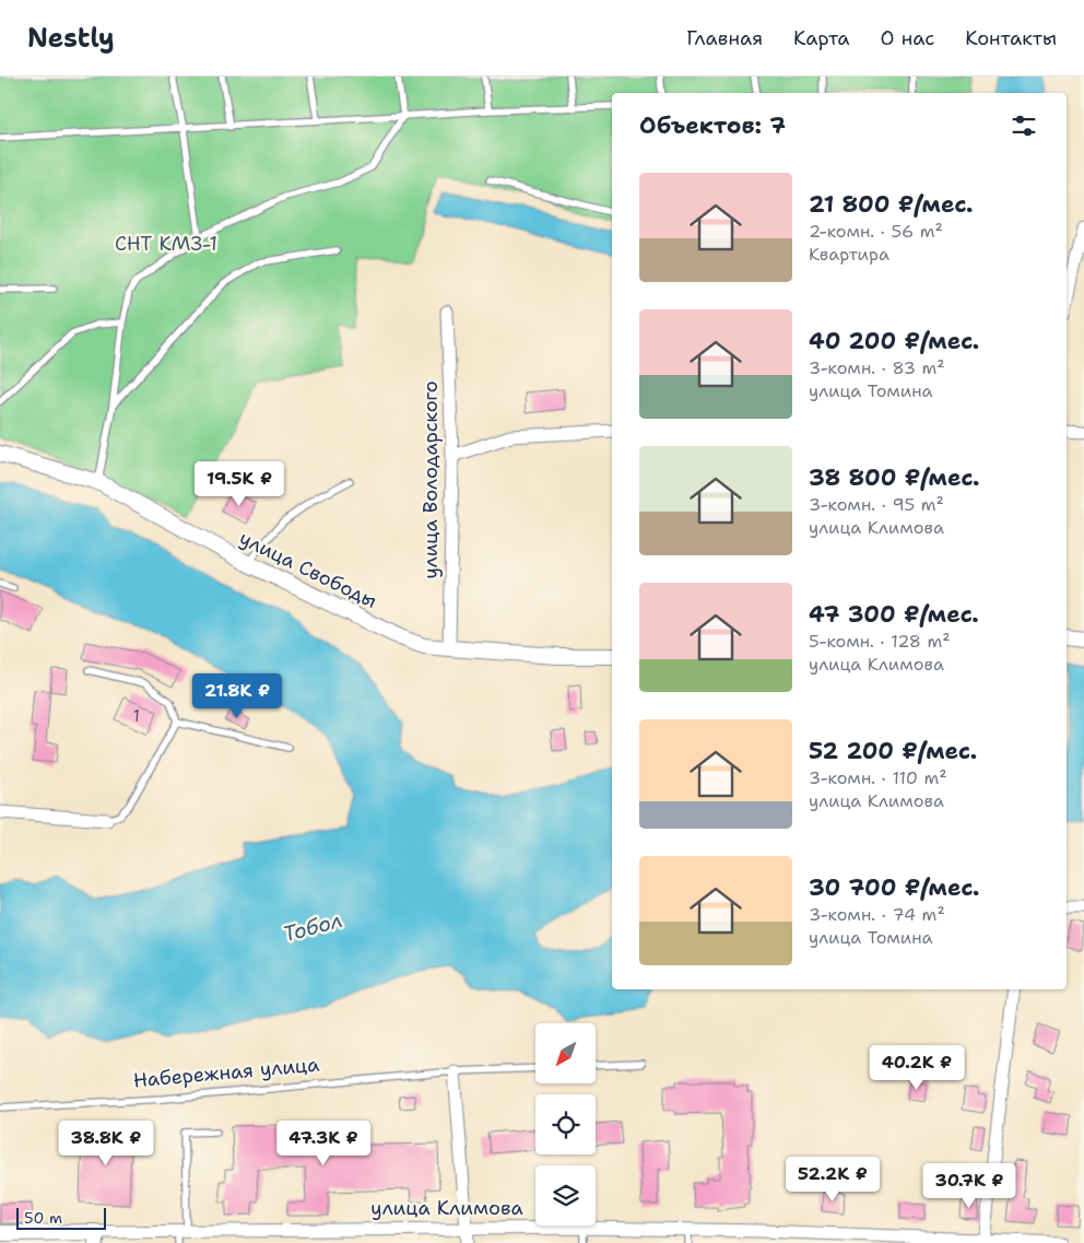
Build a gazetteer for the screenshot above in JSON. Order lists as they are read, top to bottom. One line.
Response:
{"streets":{"street":["улица Володарского","улица Свободы","улица Климова"],"lane":["Набережная улица"]},"crossings":[["улица Володарского","улица Свободы"]],"water":["Тобол"],"parks":["СНТ КМЗ-1"],"house_numbers":["1"],"scale_bar":"50 m","north":"bottom left","page":{"header":"Nestly","nav":["Главная","Карта","О нас","Контакты"],"heading":"Объектов: 7","list":[{"name":"21 800 ₽/мес.","note":"2-комн. · 56 m² · Квартира"},{"name":"40 200 ₽/мес.","note":"3-комн. · 83 m² · улица Томина"},{"name":"38 800 ₽/мес.","note":"3-комн. · 95 m² · улица Климова"},{"name":"47 300 ₽/мес.","note":"5-комн. · 128 m² · улица Климова"},{"name":"52 200 ₽/мес.","note":"3-комн. · 110 m² · улица Климова"},{"name":"30 700 ₽/мес.","note":"3-комн. · 74 m² · улица Томина"}],"price":["19.5K ₽","21.8K ₽","40.2K ₽","38.8K ₽","47.3K ₽","52.2K ₽","30.7K ₽"],"scale":"50 m"}}
